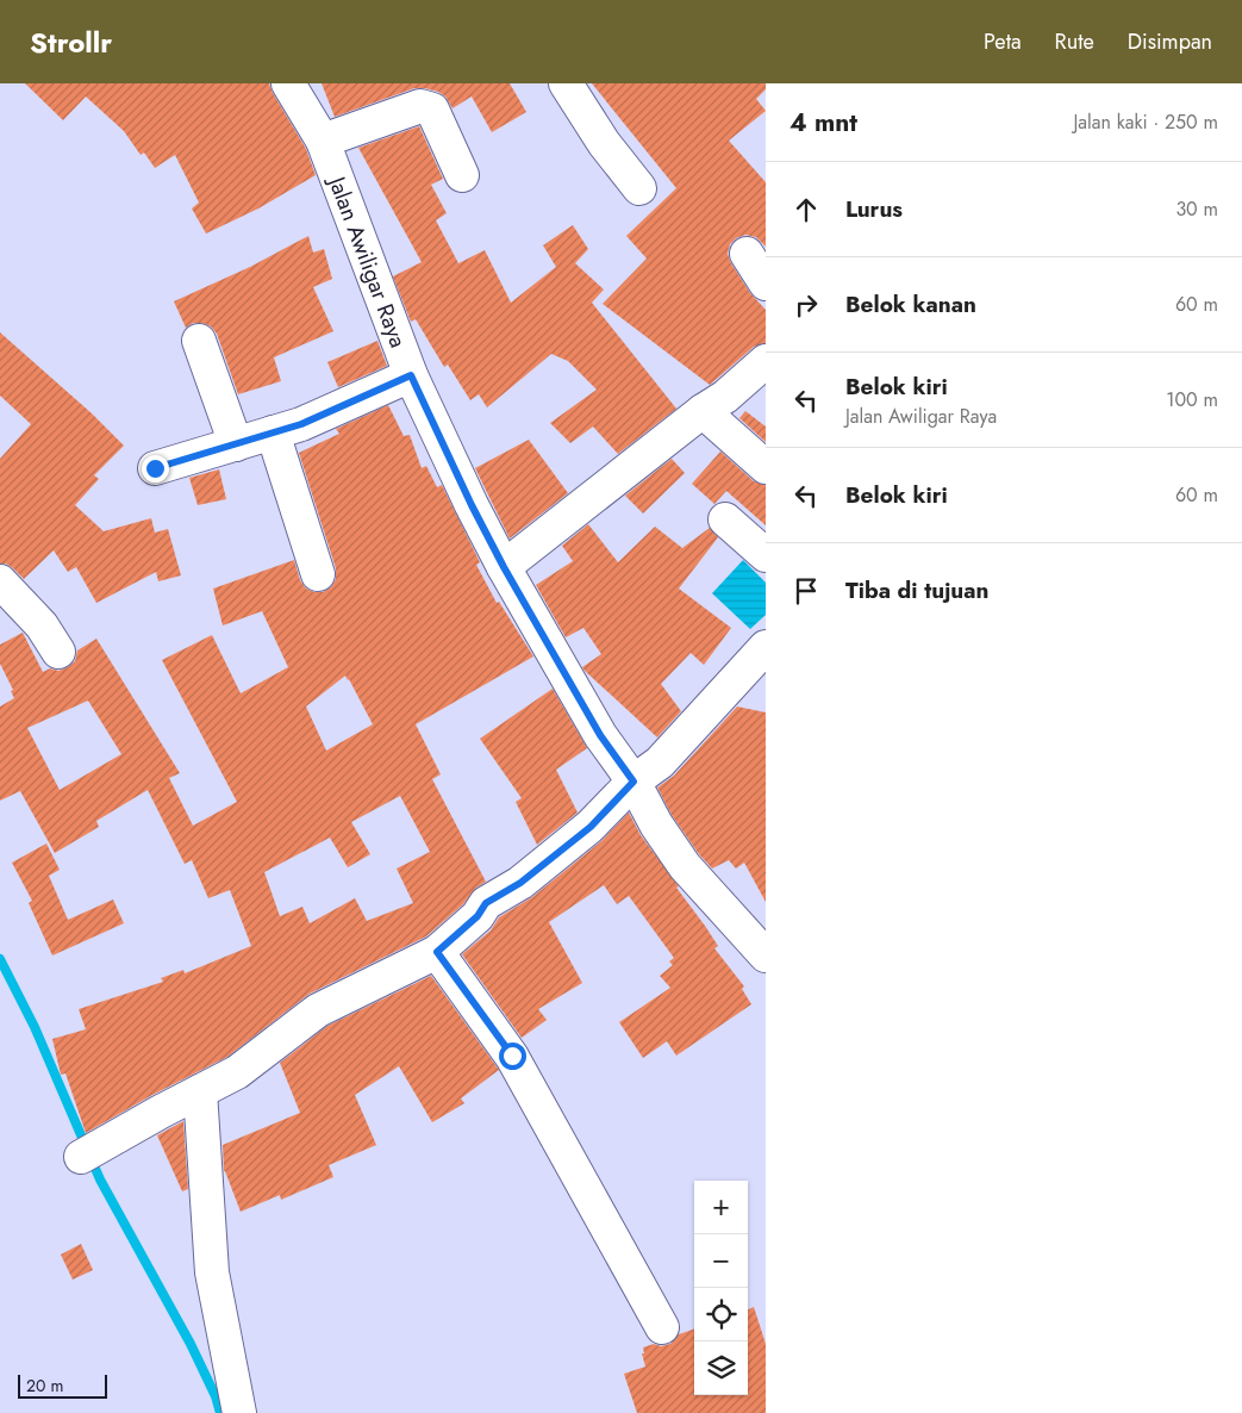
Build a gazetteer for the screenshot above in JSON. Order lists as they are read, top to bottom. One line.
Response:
{"streets":{"street":["Jalan Awiligar Raya"]},"scale_bar":"20 m","page":{"header":"Strollr","nav":["Peta","Rute","Disimpan"],"heading":["4 mnt","Jalan kaki · 250 m"],"list":[["Lurus","30 m"],["Belok kanan","60 m"],["Belok kiri","Jalan Awiligar Raya","100 m"],["Belok kiri","60 m"],"Tiba di tujuan"],"map_buttons":["+","−"],"scale":"20 m"}}
